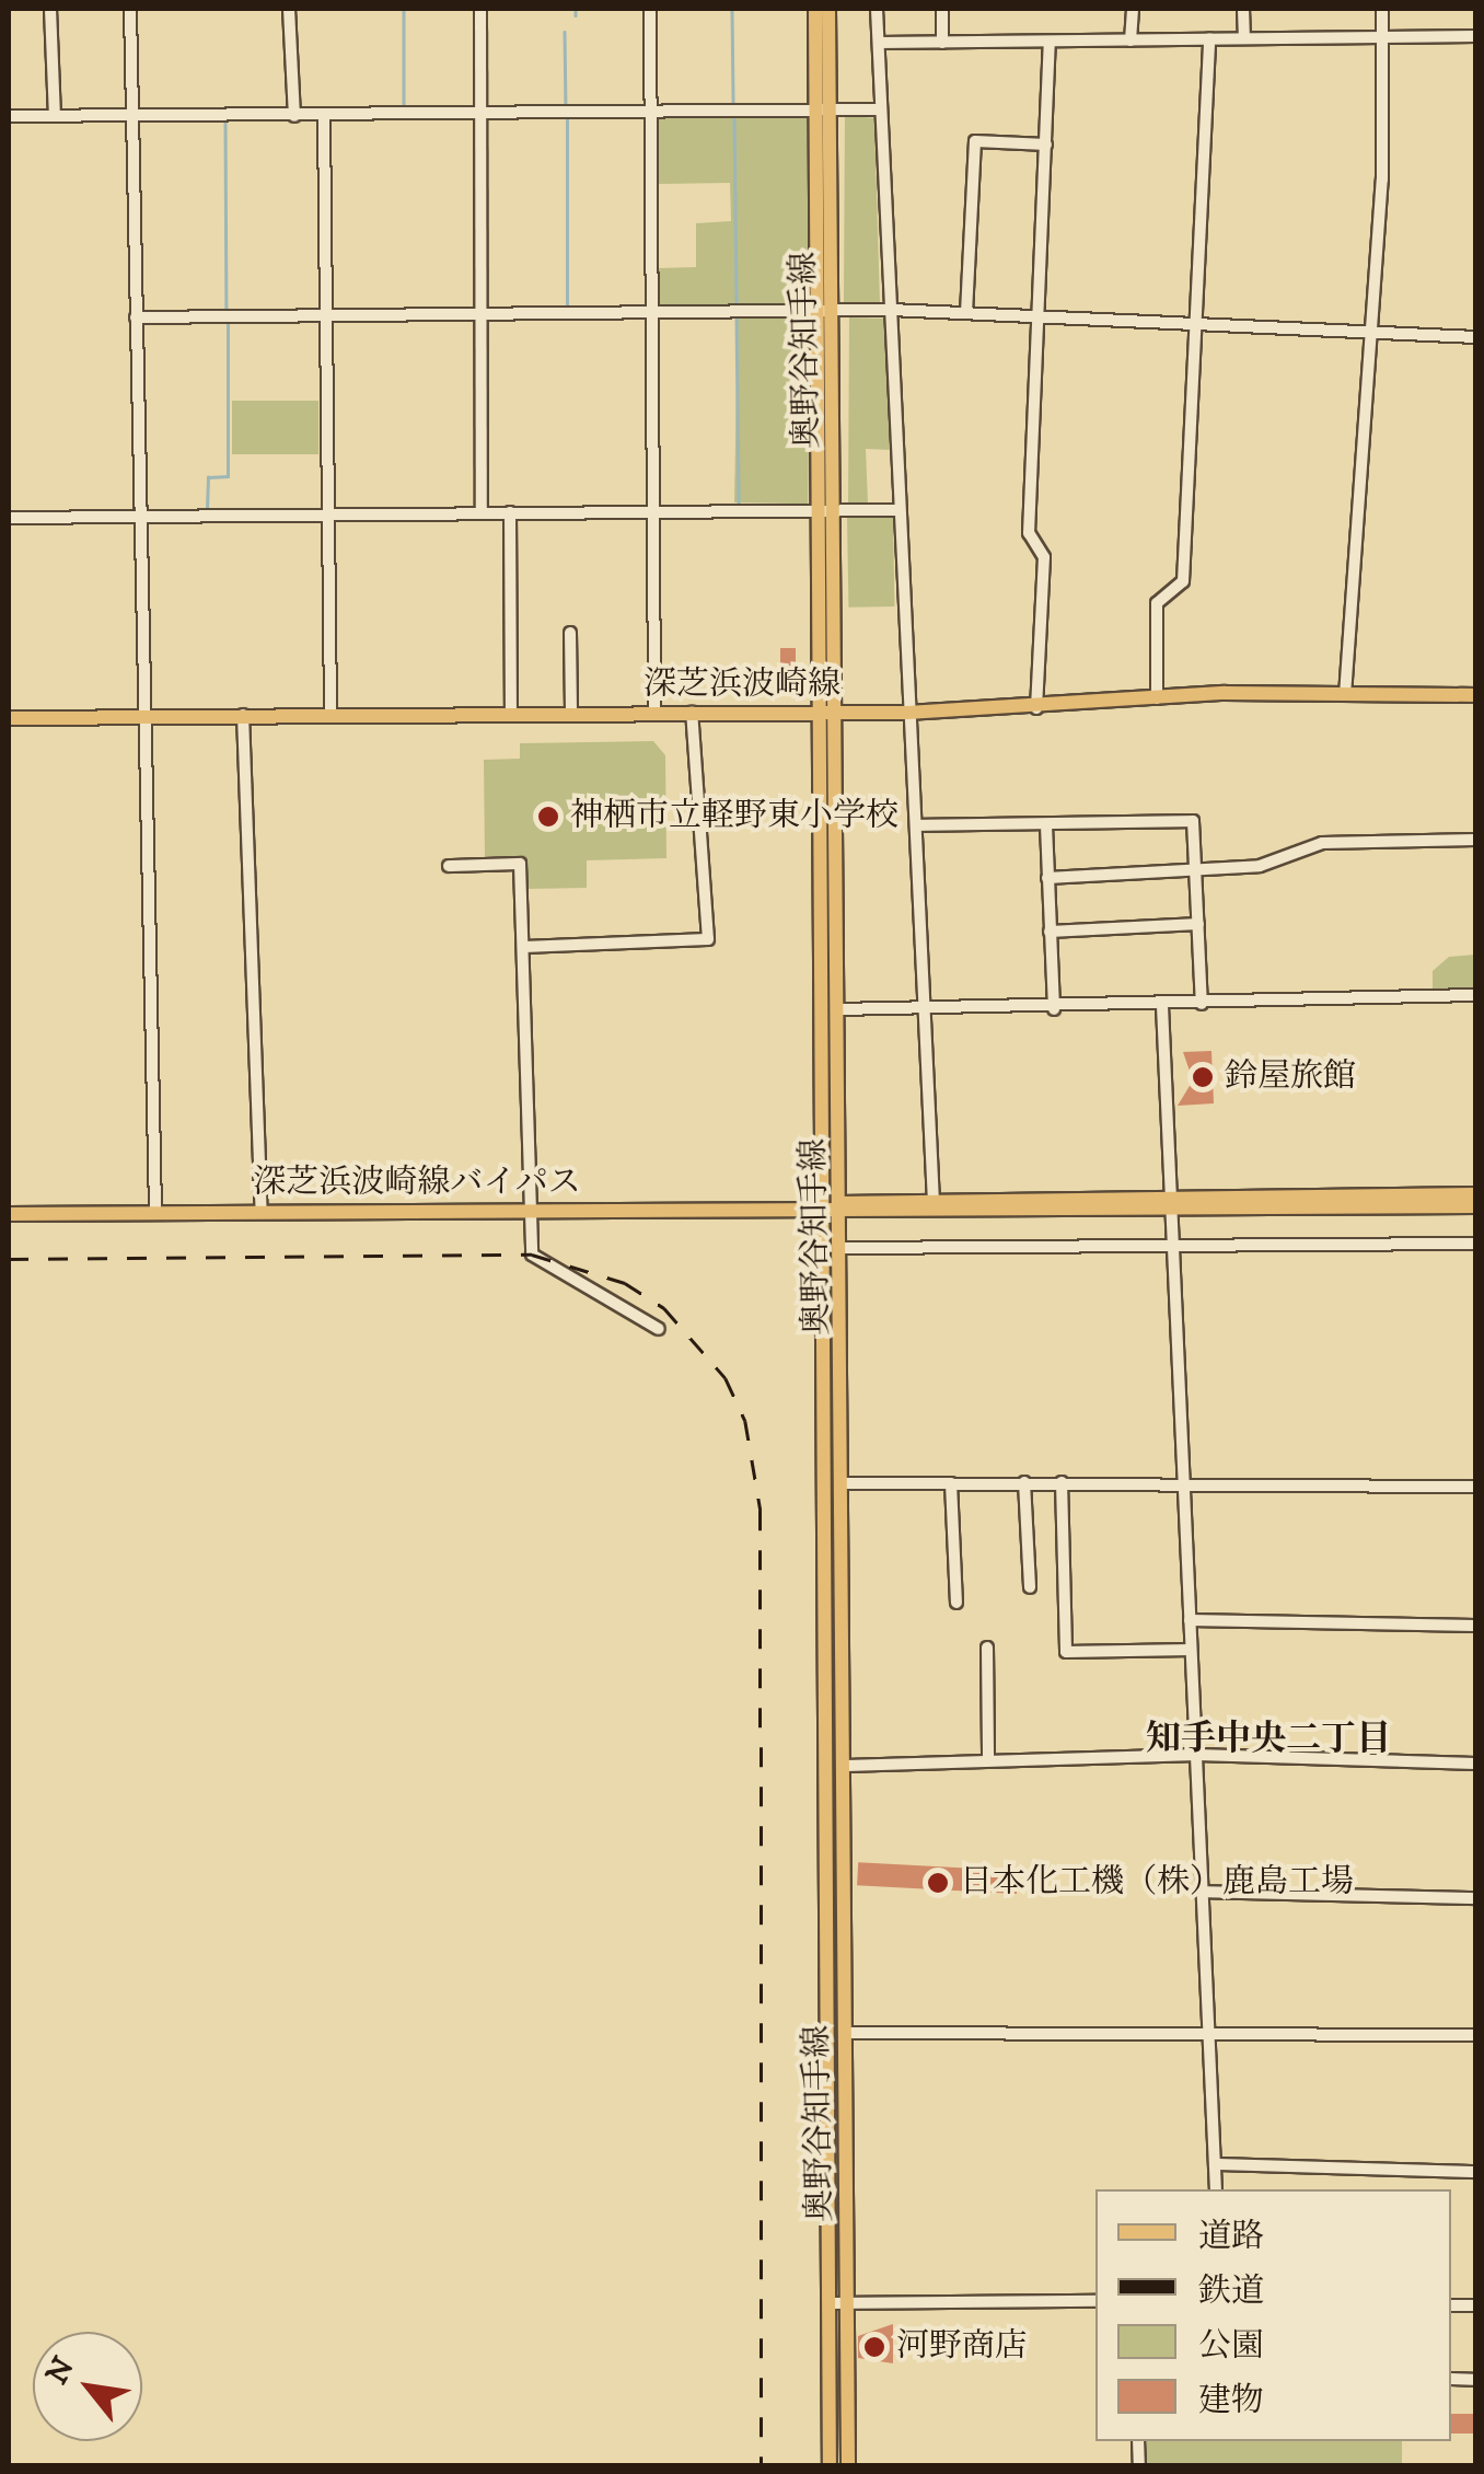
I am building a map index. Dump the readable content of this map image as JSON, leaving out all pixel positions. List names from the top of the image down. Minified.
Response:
{"streets":{"main road":["奥野谷知手線","深芝浜波崎線","深芝浜波崎線バイパス"]},"crossings":[["奥野谷知手線","深芝浜波崎線"],["奥野谷知手線","深芝浜波崎線バイパス"]],"districts":["知手中央二丁目"],"places":["神栖市立軽野東小学校","鈴屋旅館","日本化工機（株）鹿島工場","河野商店"],"legend":["道路","鉄道","公園","建物"],"north":"top left"}
